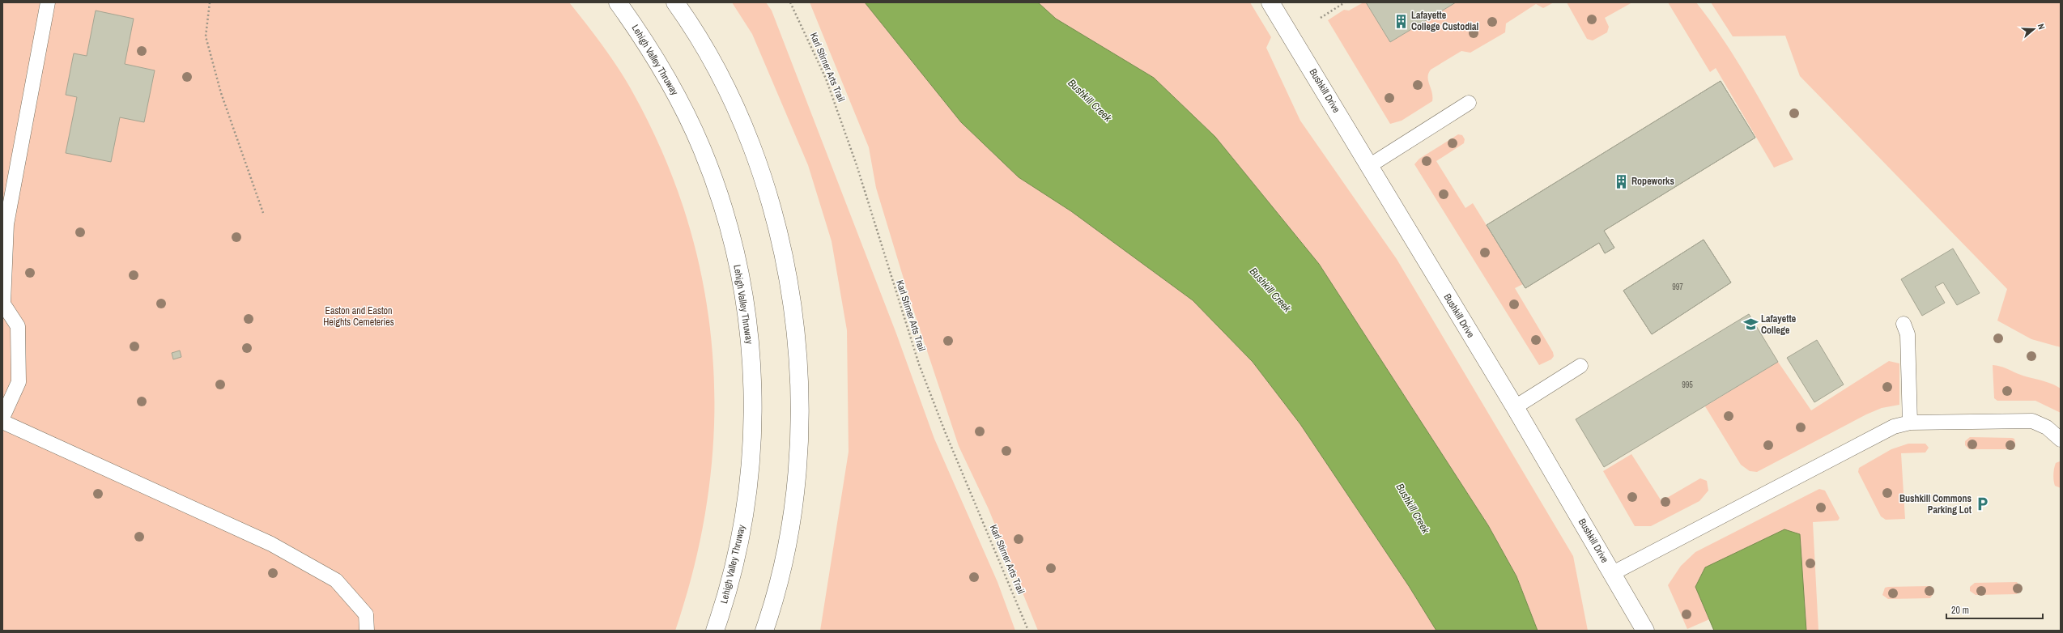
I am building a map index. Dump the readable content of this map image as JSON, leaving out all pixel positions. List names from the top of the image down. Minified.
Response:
{"streets":{"main road":["Lehigh Valley Thruway","Bushkill Drive"],"path":["Karl Stirner Arts Trail"]},"water":["Bushkill Creek"],"parks":["Easton and Easton Heights Cemeteries"],"places":{"building":["Lafayette College Custodial","Ropeworks"],"school or university":["Lafayette College"],"parking":["Bushkill Commons Parking Lot"]},"house_numbers":["997","995"],"scale_bar":"20 m","north":"right"}
